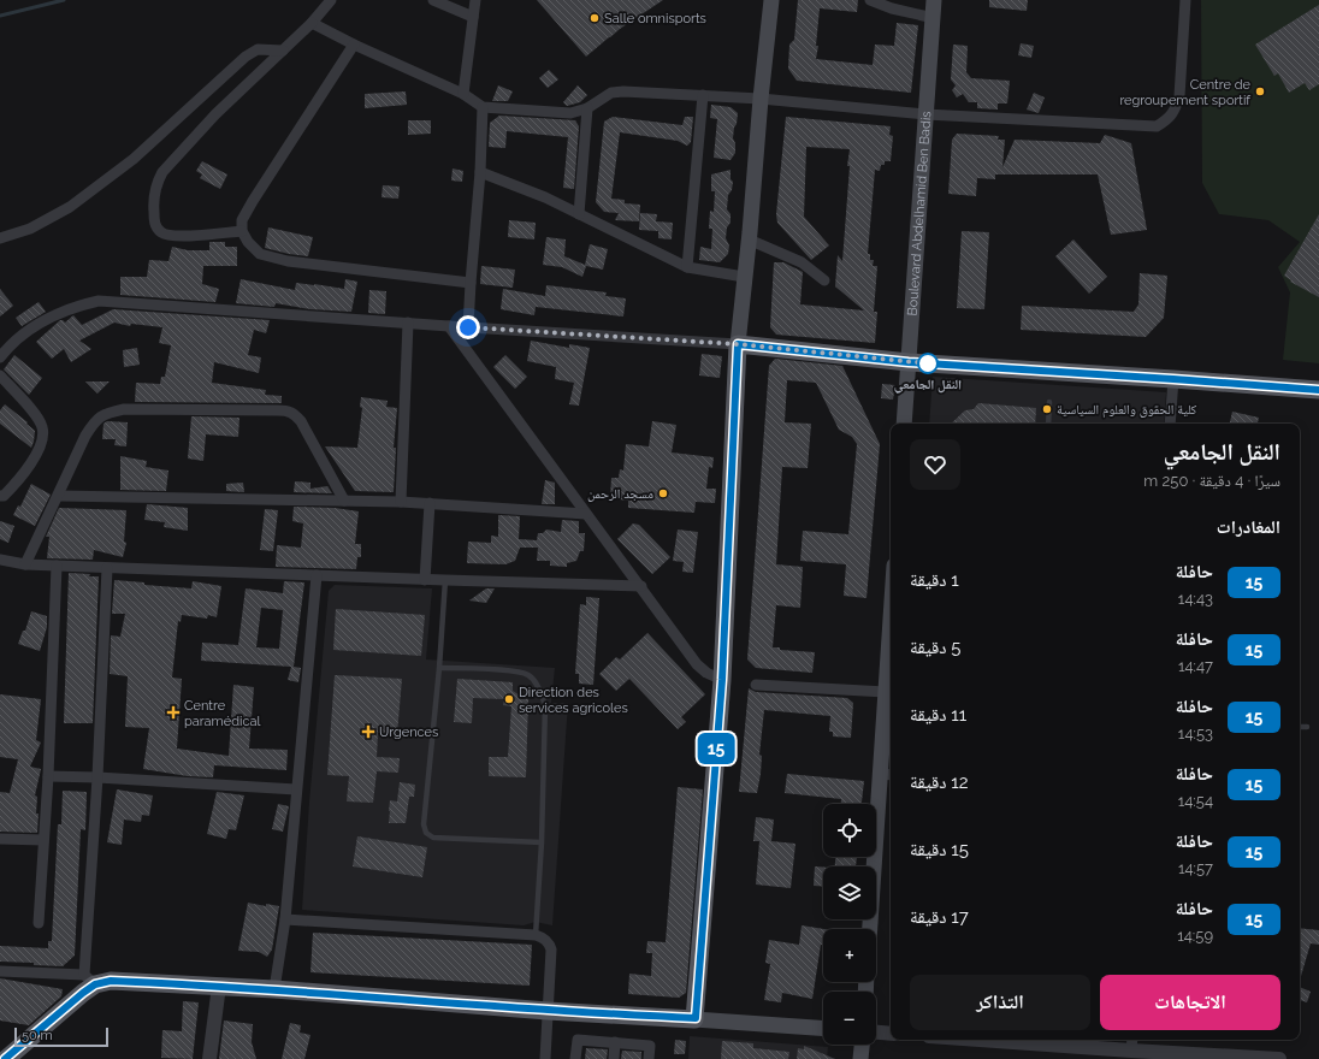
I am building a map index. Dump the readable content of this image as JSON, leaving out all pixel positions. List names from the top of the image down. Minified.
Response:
{"streets":{"main road":["Boulevard Abdelhamid Ben Badis"]},"places":{"other":["Salle omnisports","Centre de regroupement sportif","النقل الجامعي","كلية الحقوق والعلوم السياسية","مسجد الرحمن","Direction des services agricoles"],"health":["Centre paramédical","Urgences"]},"lines":["bus line 15"],"scale_bar":"50 m","page":{"on_map":"15","heading":[["النقل الجامعي","سيرًا · 4 دقيقة · 250 m"],"المغادرات"],"list":[{"mark":"15","name":"حافلة","note":"14:43","value":"1 دقيقة"},{"mark":"15","name":"حافلة","note":"14:47","value":"5 دقيقة"},{"mark":"15","name":"حافلة","note":"14:53","value":"11 دقيقة"},{"mark":"15","name":"حافلة","note":"14:54","value":"12 دقيقة"},{"mark":"15","name":"حافلة","note":"14:57","value":"15 دقيقة"},{"mark":"15","name":"حافلة","note":"14:59","value":"17 دقيقة"}],"map_buttons":["+","−"],"buttons":["الاتجاهات","التذاكر"],"scale":"50 m"}}
